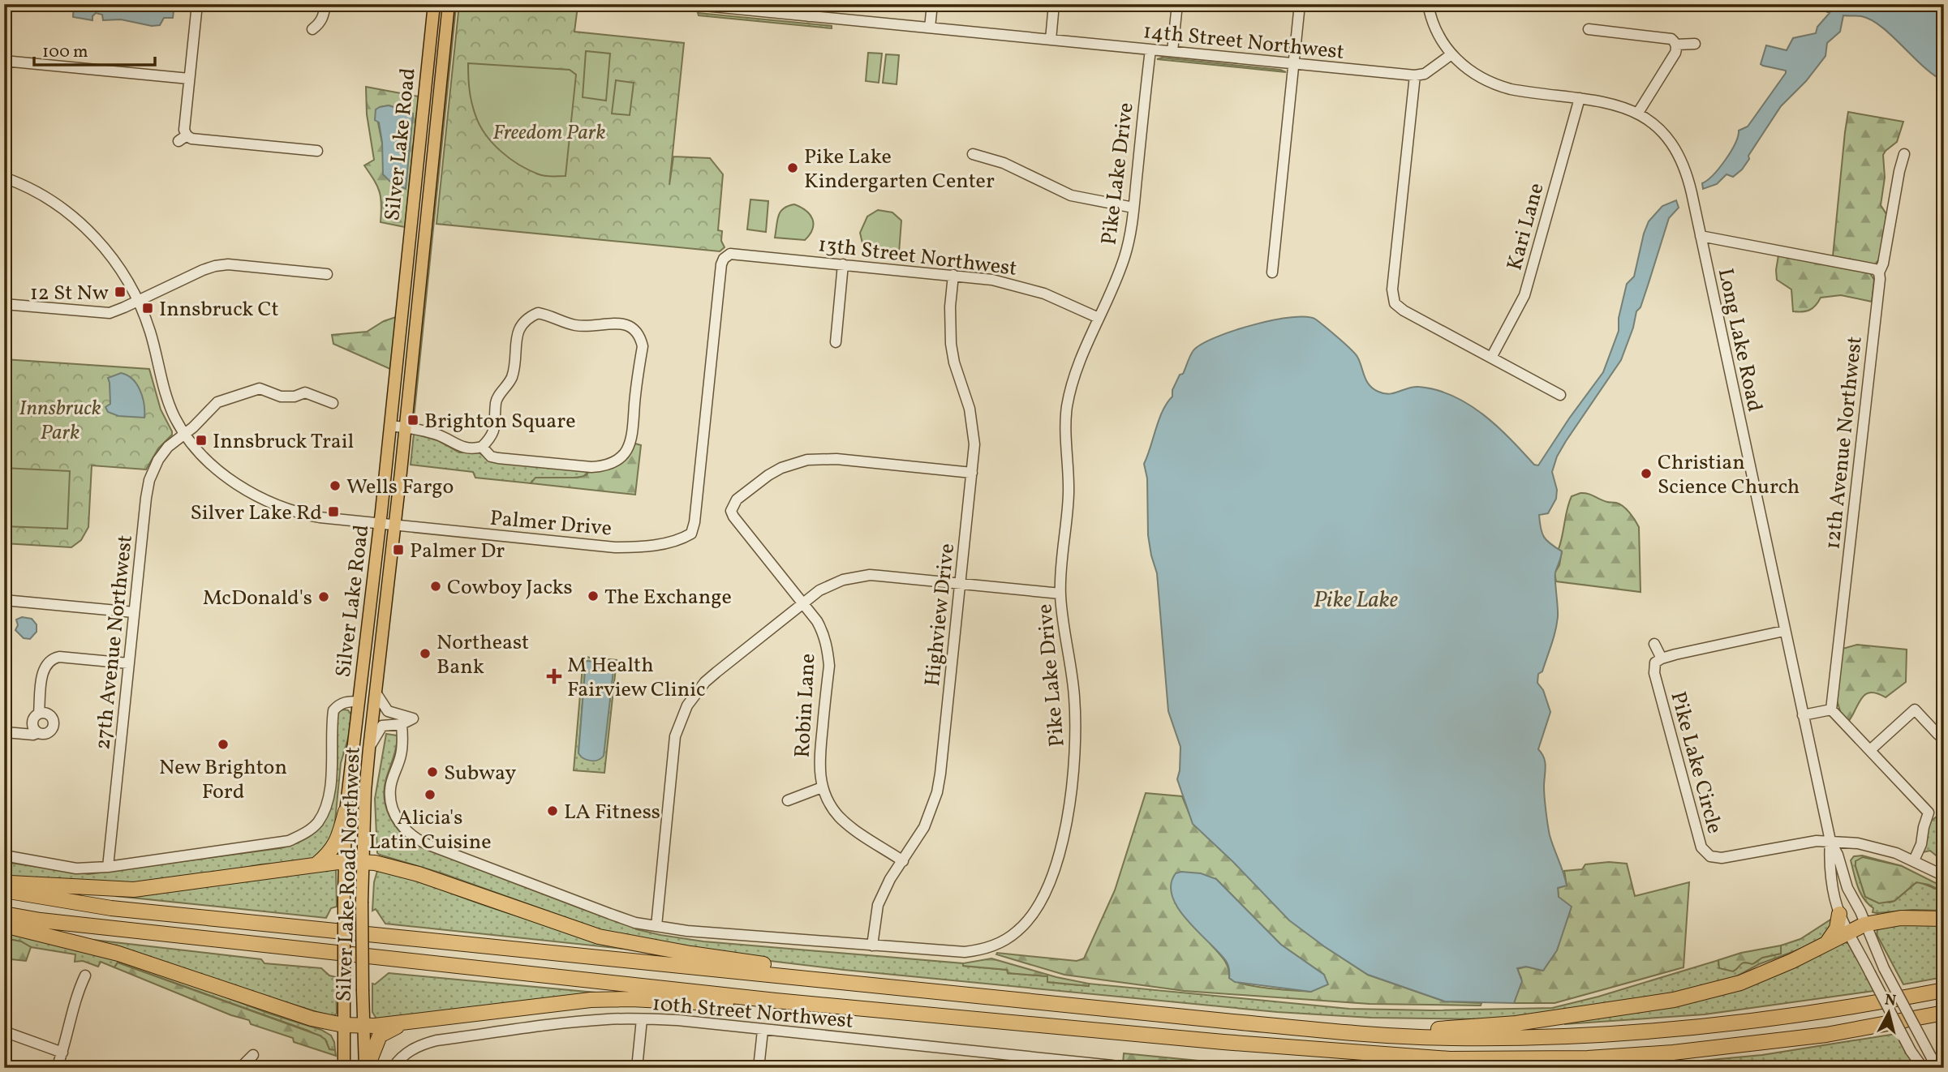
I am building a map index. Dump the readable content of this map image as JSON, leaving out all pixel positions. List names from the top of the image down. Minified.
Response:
{"streets":{"main road":["Silver Lake Road","Silver Lake Road Northwest"],"street":["14th Street Northwest","Pike Lake Drive","Kari Lane","13th Street Northwest","Long Lake Road","12th Avenue Northwest","Palmer Drive","Highview Drive","27th Avenue Northwest","Robin Lane","Pike Lake Circle","10th Street Northwest"]},"crossings":[["14th Street Northwest","Pike Lake Drive"],["Silver Lake Road","Palmer Drive"],["Pike Lake Drive","13th Street Northwest"],["Pike Lake Drive","Highview Drive"],["Kari Lane","Long Lake Road"],["13th Street Northwest","Palmer Drive"],["13th Street Northwest","Highview Drive"],["Long Lake Road","Pike Lake Circle"],["Palmer Drive","27th Avenue Northwest"],["Palmer Drive","Silver Lake Road Northwest"],["Highview Drive","Robin Lane"]],"water":["Pike Lake"],"parks":["Freedom Park","Innsbruck Park"],"places":{"other":["Pike Lake Kindergarten Center","Christian Science Church","Wells Fargo","Cowboy Jacks","The Exchange","McDonald's","Northeast Bank","New Brighton Ford","Subway","Alicia's Latin Cuisine","LA Fitness"],"transit":["12 St Nw","Innsbruck Ct","Brighton Square","Innsbruck Trail","Silver Lake Rd","Palmer Dr"],"health":["M Health Fairview Clinic"]},"scale_bar":"100 m","north":"top"}
